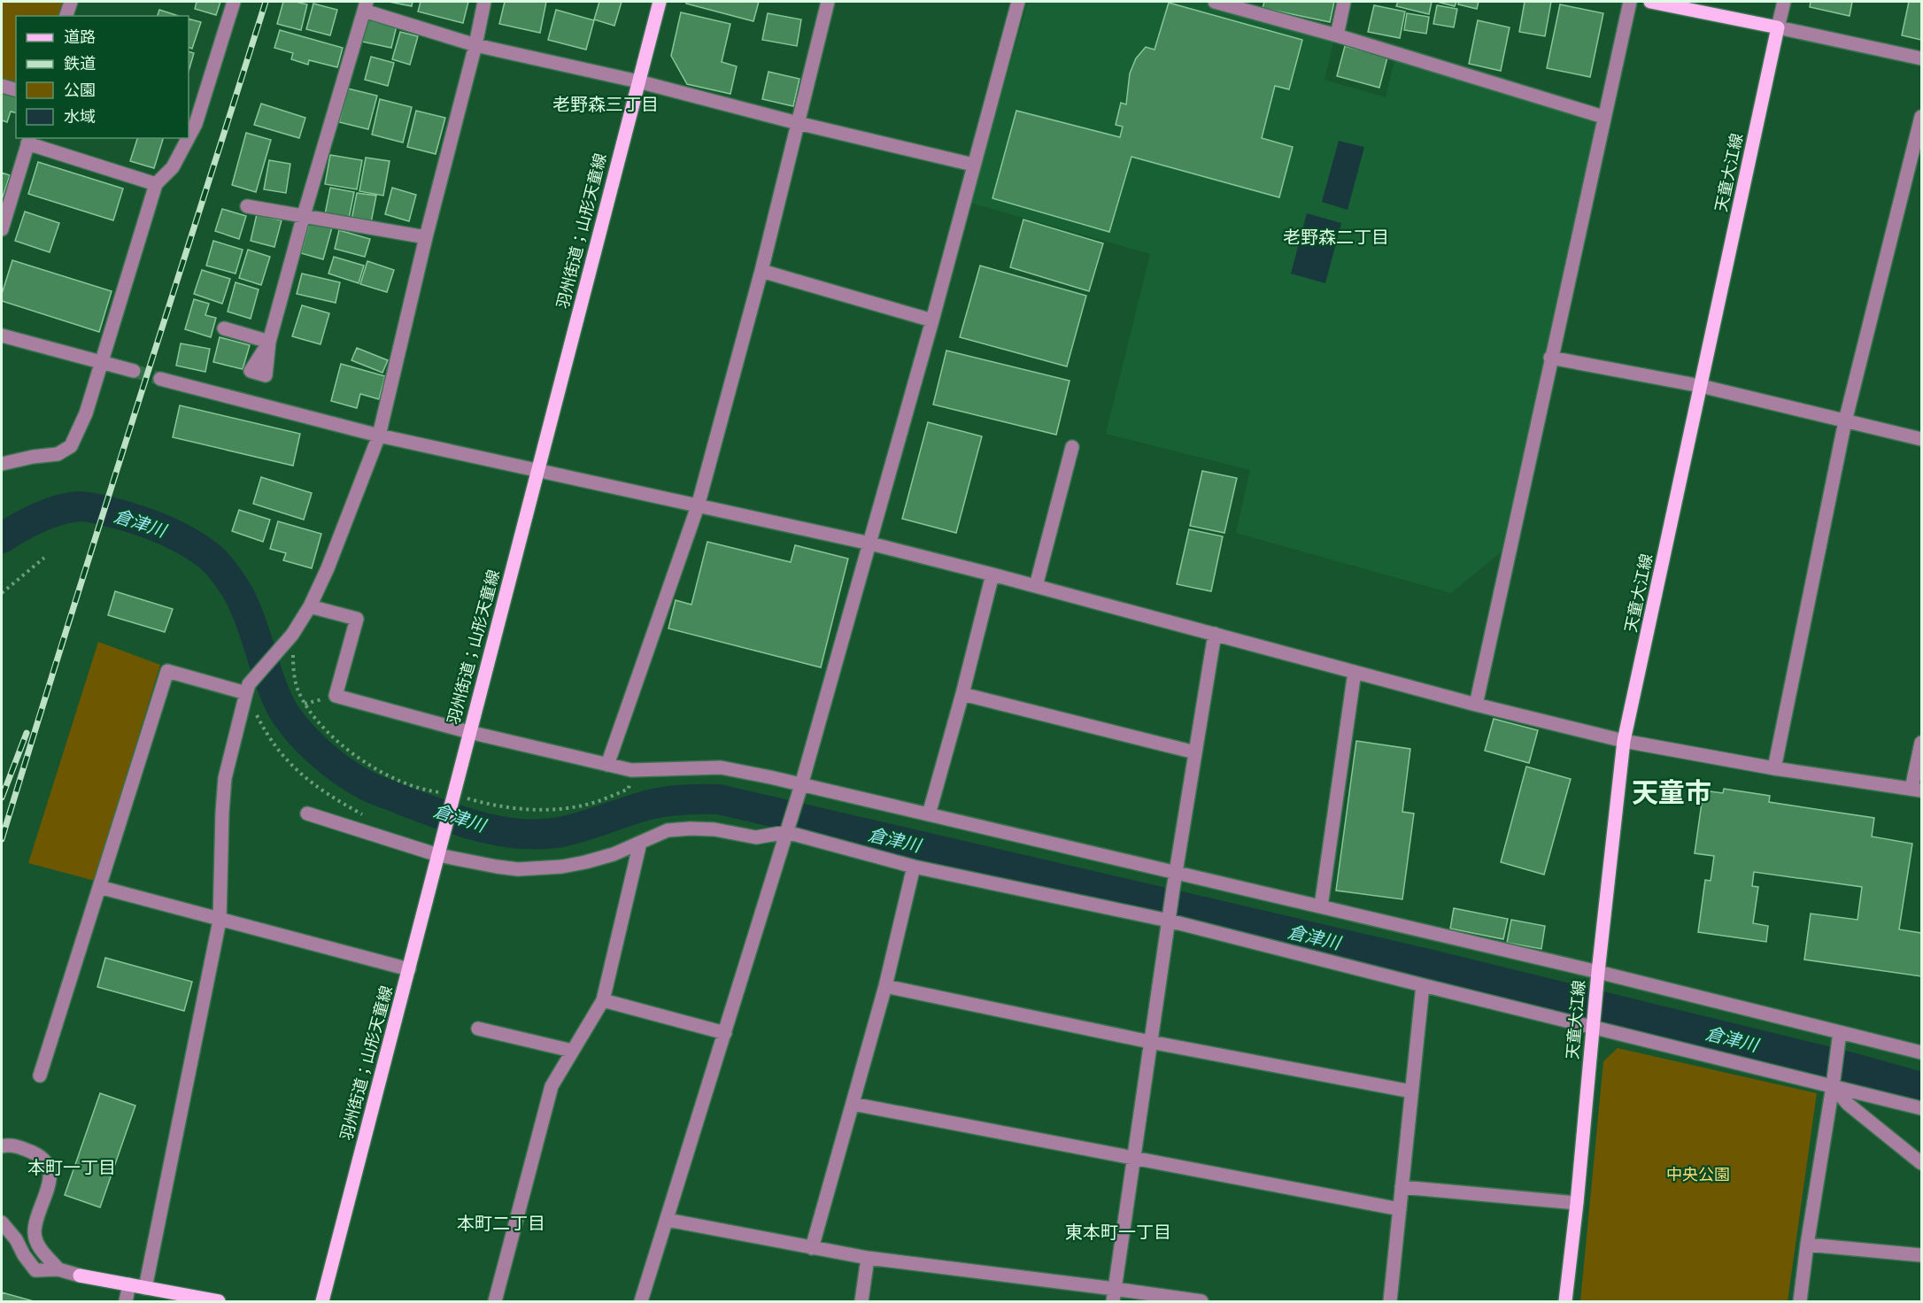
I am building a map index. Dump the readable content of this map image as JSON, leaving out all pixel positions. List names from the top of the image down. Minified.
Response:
{"streets":{"main road":["天童大江線","羽州街道；山形天童線"]},"districts":["老野森三丁目","老野森二丁目","天童市","本町一丁目","本町二丁目","東本町一丁目"],"water":["倉津川"],"parks":["中央公園"],"legend":["道路","鉄道","公園","水域"]}
